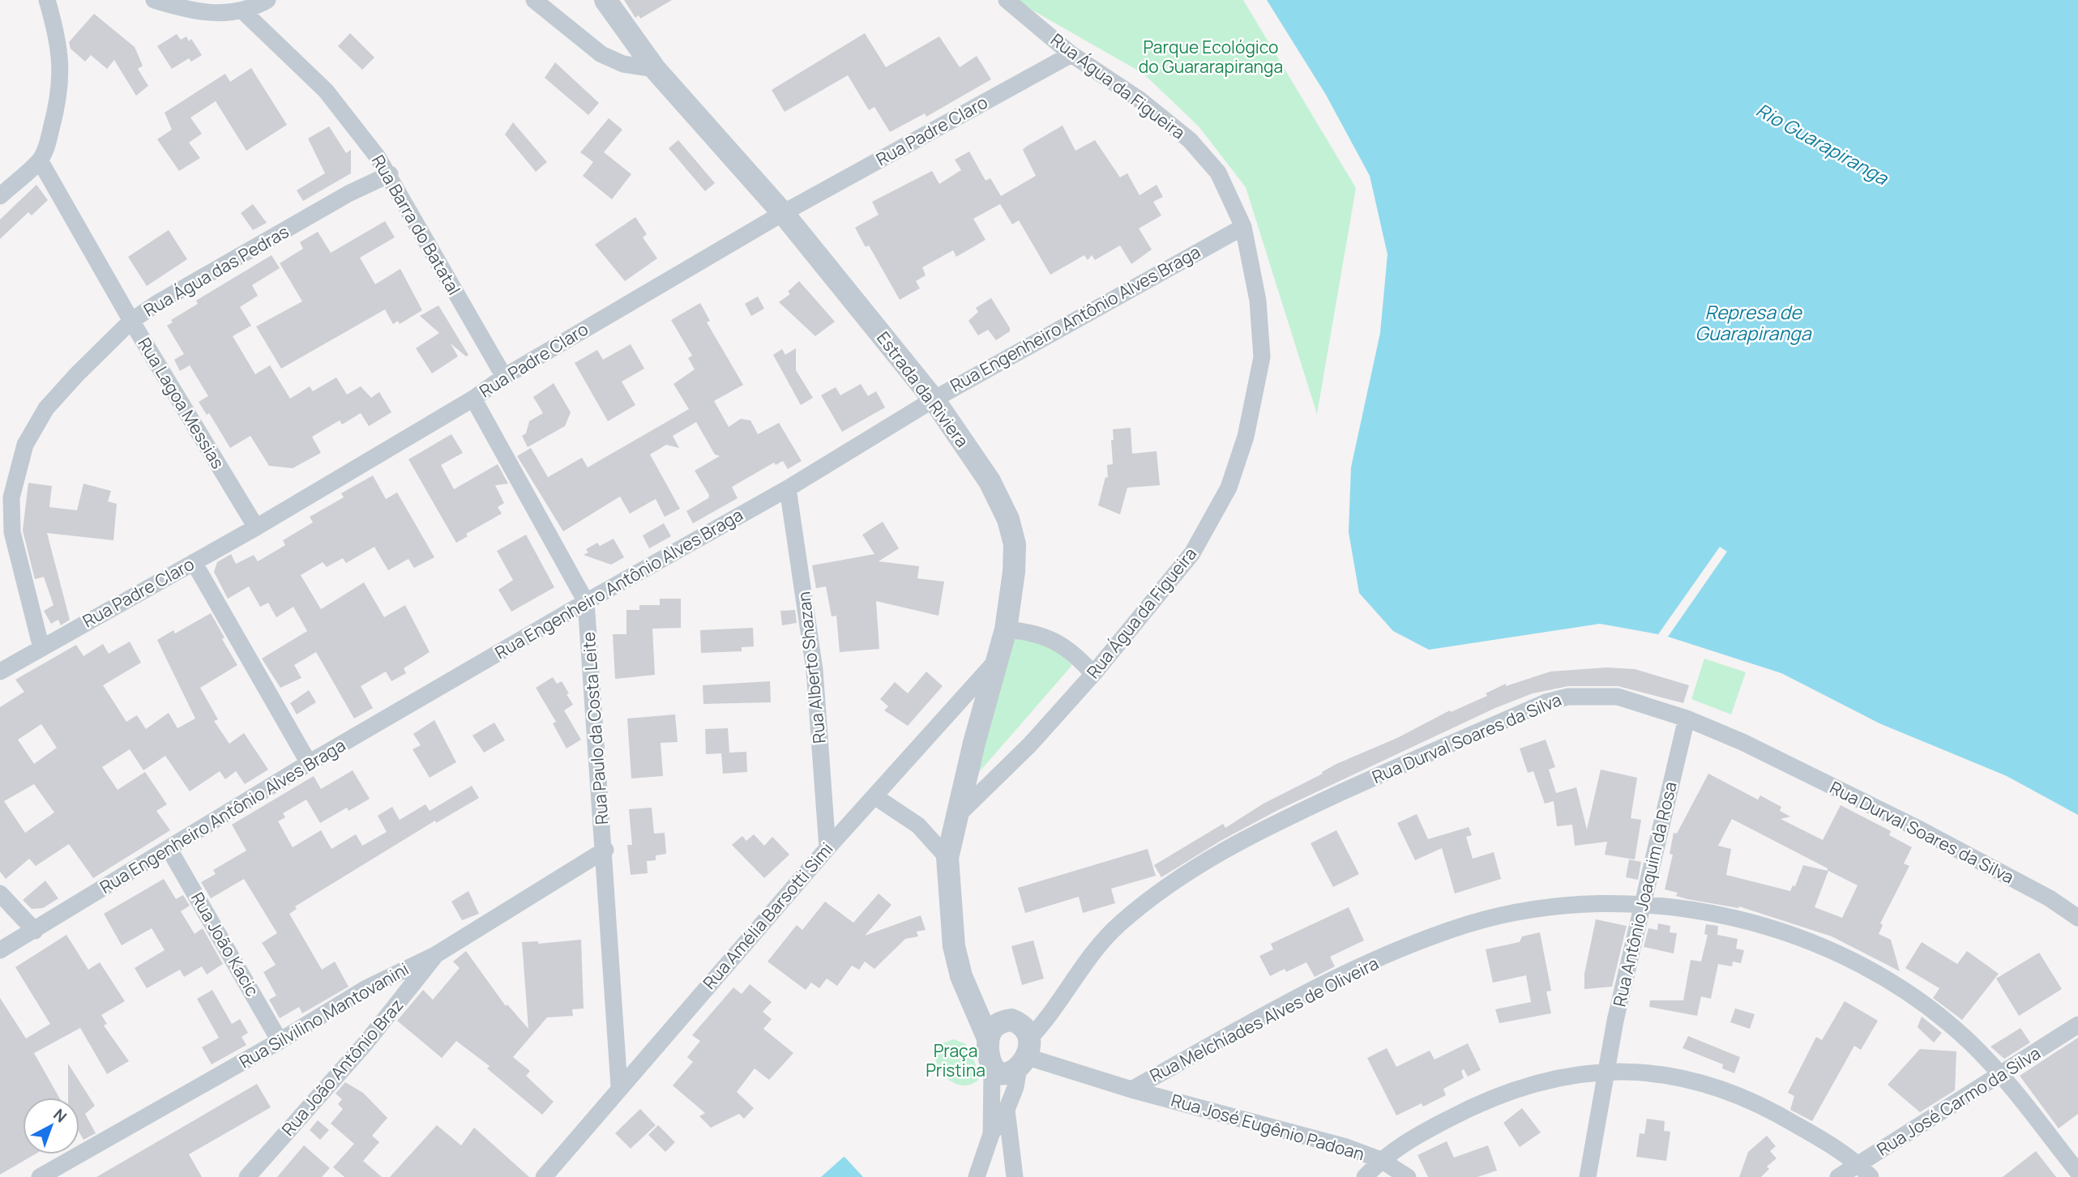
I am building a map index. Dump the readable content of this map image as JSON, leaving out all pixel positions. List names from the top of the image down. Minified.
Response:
{"streets":{"street":["Rua Água da Figueira","Rua Padre Claro","Rua Barra do Batatal","Rua Água das Pedras","Rua Engenheiro Antônio Alves Braga","Estrada da Riviera","Rua Lagoa Messias","Rua Alberto Shazan","Rua Paulo da Costa Leite","Rua Durval Soares da Silva","Rua Antônio Joaquim da Rosa","Rua Amélia Barsotti Simi","Rua João Kacic","Rua Silvilino Mantovanini","Rua Melchíades Alves de Oliveira","Rua João Antônio Braz","Rua José Carmo da Silva","Rua José Eugênio Padoan"]},"crossings":[["Rua Água da Figueira","Rua Padre Claro"],["Rua Água da Figueira","Rua Engenheiro Antônio Alves Braga"],["Rua Água da Figueira","Estrada da Riviera"],["Rua Padre Claro","Rua Barra do Batatal"],["Rua Padre Claro","Rua Água das Pedras"],["Rua Padre Claro","Estrada da Riviera"],["Rua Padre Claro","Rua Lagoa Messias"],["Rua Padre Claro","Rua Paulo da Costa Leite"],["Rua Barra do Batatal","Rua Água das Pedras"],["Rua Água das Pedras","Rua Lagoa Messias"],["Rua Engenheiro Antônio Alves Braga","Estrada da Riviera"],["Rua Engenheiro Antônio Alves Braga","Rua Alberto Shazan"],["Rua Engenheiro Antônio Alves Braga","Rua Paulo da Costa Leite"],["Rua Engenheiro Antônio Alves Braga","Rua João Kacic"],["Estrada da Riviera","Rua Durval Soares da Silva"],["Estrada da Riviera","Rua Amélia Barsotti Simi"],["Estrada da Riviera","Rua José Eugênio Padoan"],["Rua Alberto Shazan","Rua Amélia Barsotti Simi"],["Rua Paulo da Costa Leite","Rua Amélia Barsotti Simi"],["Rua Paulo da Costa Leite","Rua Silvilino Mantovanini"],["Rua Durval Soares da Silva","Rua Antônio Joaquim da Rosa"],["Rua Durval Soares da Silva","Rua José Eugênio Padoan"],["Rua Antônio Joaquim da Rosa","Rua Melchíades Alves de Oliveira"],["Rua João Kacic","Rua Silvilino Mantovanini"],["Rua Silvilino Mantovanini","Rua João Antônio Braz"],["Rua Melchíades Alves de Oliveira","Rua José Carmo da Silva"],["Rua Melchíades Alves de Oliveira","Rua José Eugênio Padoan"]],"water":["Rio Guarapiranga","Represa de Guarapiranga"],"parks":["Parque Ecológico do Guararapiranga","Praça Pristina"],"north":"top right"}
